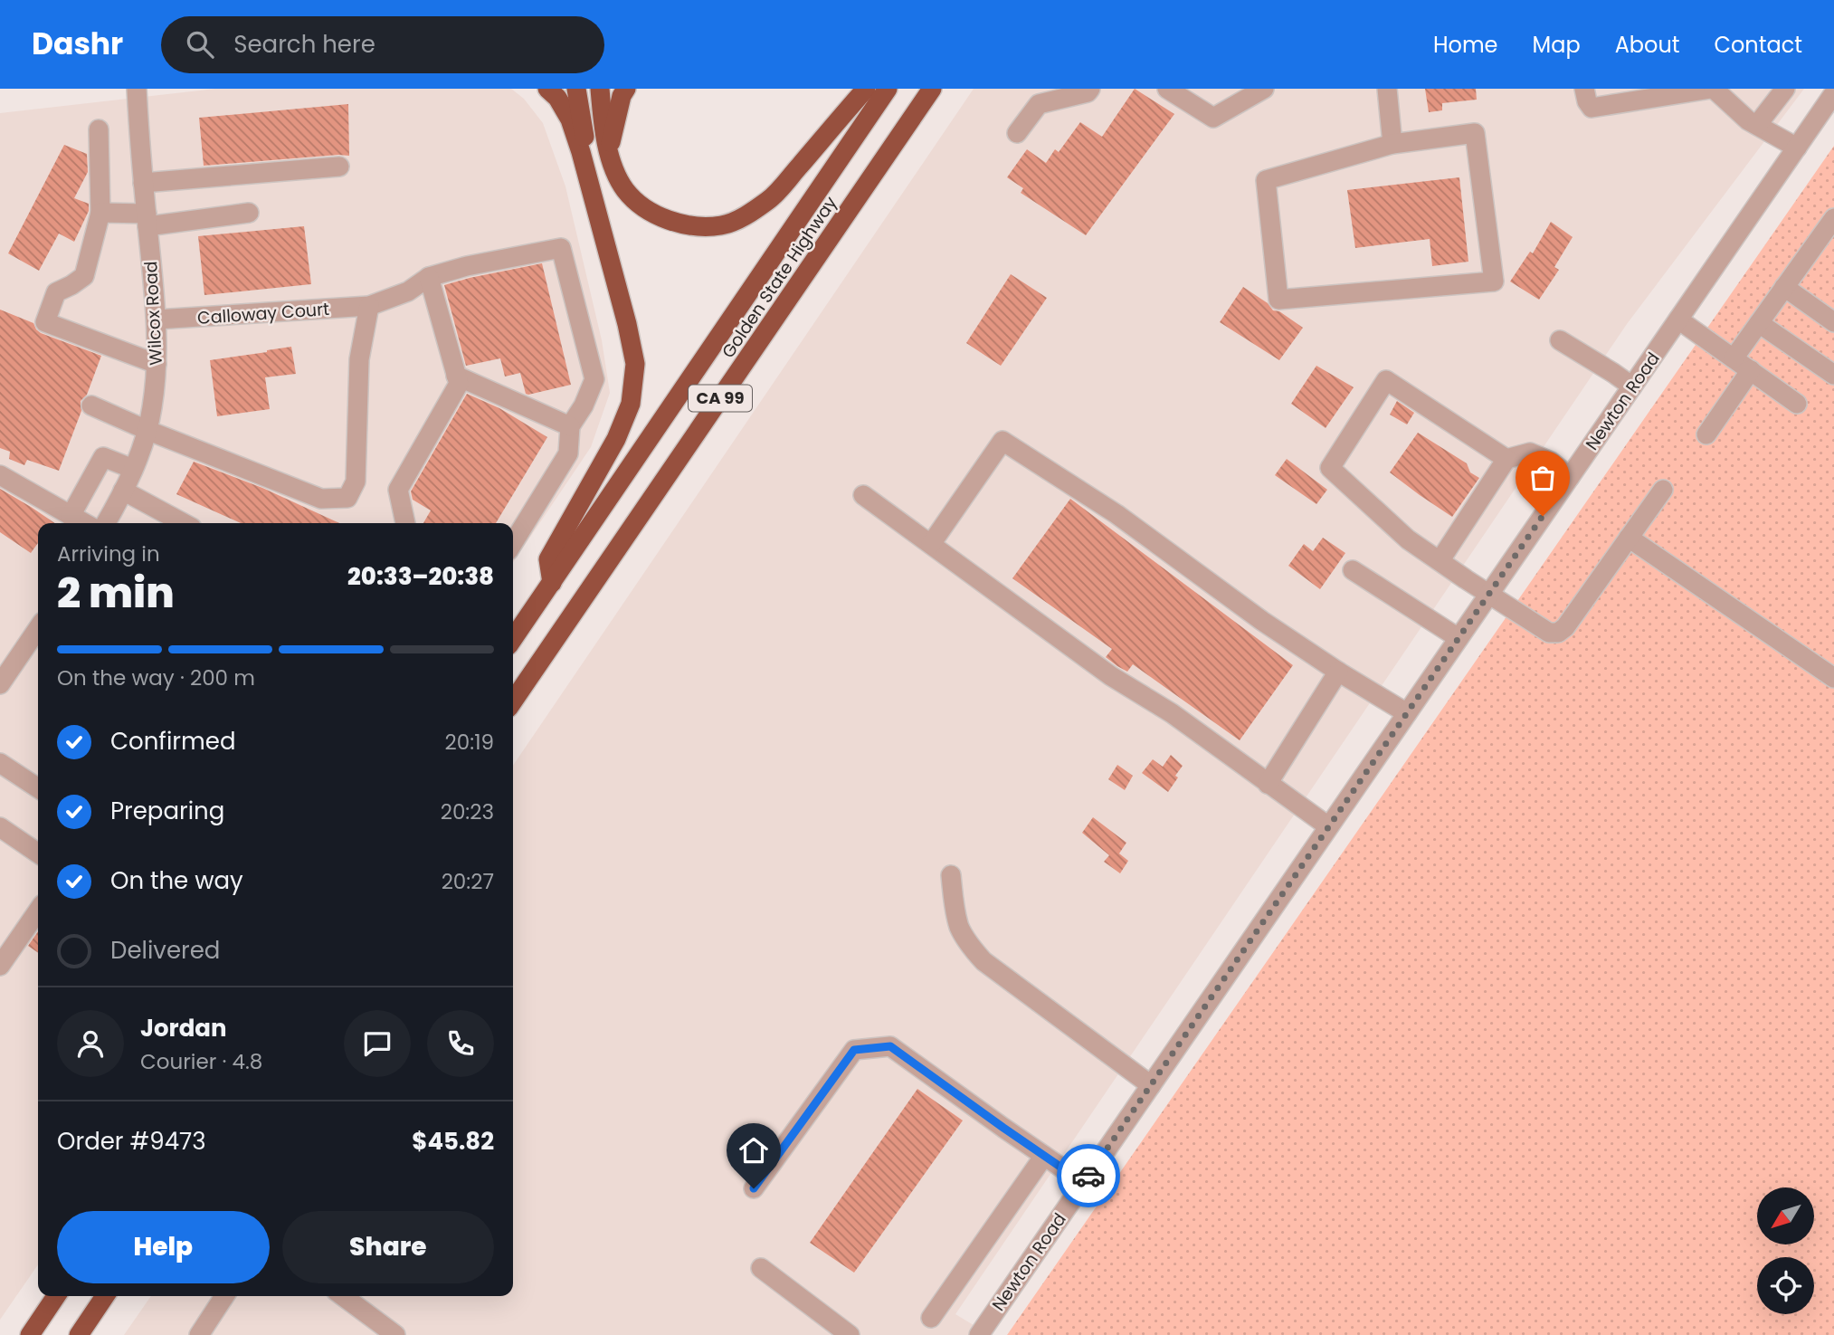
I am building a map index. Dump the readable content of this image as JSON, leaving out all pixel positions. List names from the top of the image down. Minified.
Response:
{"streets":{"highway":["Golden State Highway","CA 99"],"street":["Wilcox Road","Calloway Court","Newton Road"]},"crossings":[["Wilcox Road","Calloway Court"]],"north":"bottom left","page":{"header":"Dashr","search":"Search here","nav":["Home","Map","About","Contact"],"heading":["2 min","Arriving in","20:33–20:38"],"panel":["Jordan","Courier · 4.8","Order #9473","$45.82"],"bar":"On the way · 200 m","list":[["Confirmed","20:19"],["Preparing","20:23"],["On the way","20:27"],"Delivered"],"buttons":["Help","Share"]}}
